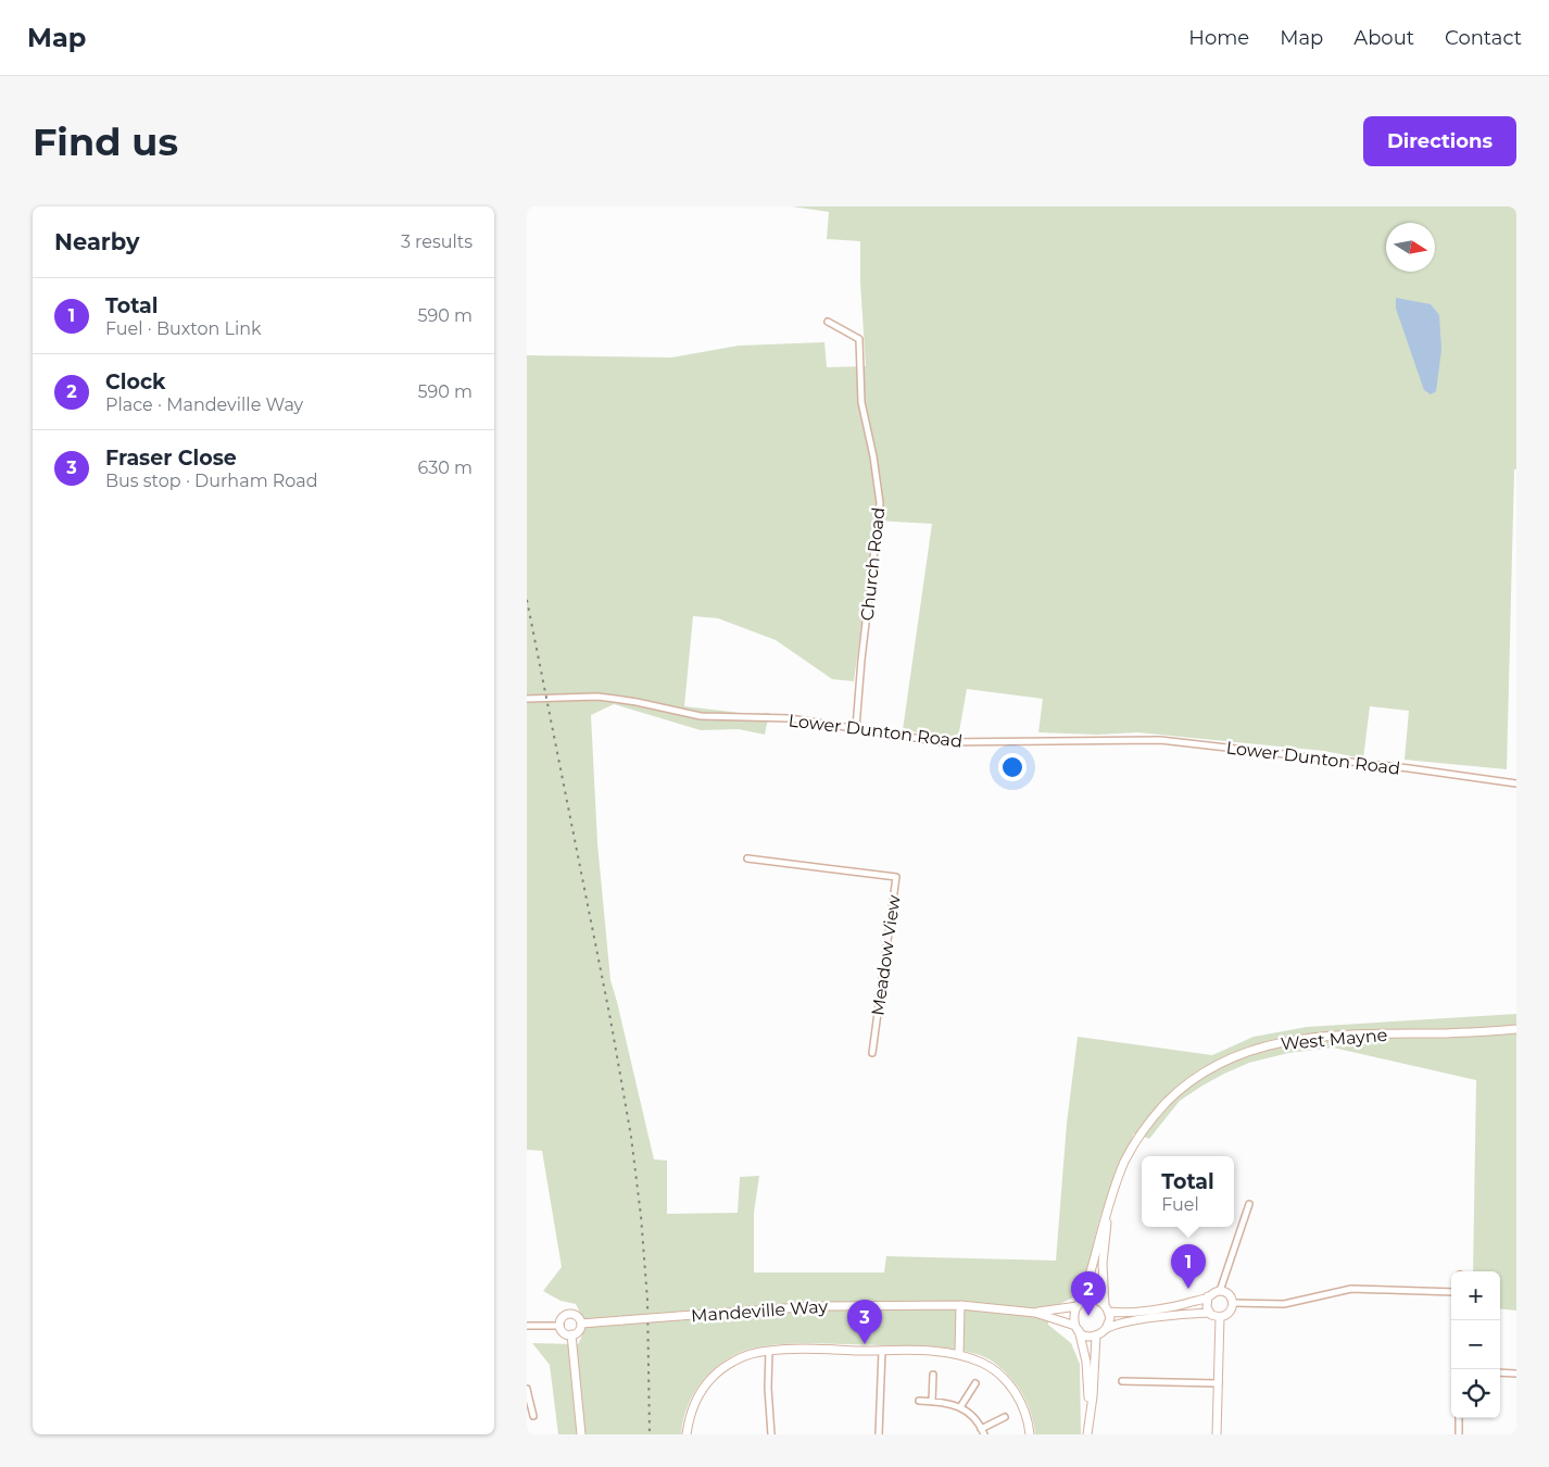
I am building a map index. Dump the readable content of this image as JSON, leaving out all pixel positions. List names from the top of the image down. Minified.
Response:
{"streets":{"main road":["West Mayne","Mandeville Way"],"street":["Church Road","Lower Dunton Road","Meadow View"]},"crossings":[["Church Road","Lower Dunton Road"],["West Mayne","Mandeville Way"]],"north":"right","page":{"header":"Map","nav":["Home","Map","About","Contact"],"buttons":"Directions","title":"Find us","heading":["Nearby","3 results"],"list":[{"mark":"1","name":"Total","note":"Fuel · Buxton Link","value":"590 m"},{"mark":"2","name":"Clock","note":"Place · Mandeville Way","value":"590 m"},{"mark":"3","name":"Fraser Close","note":"Bus stop · Durham Road","value":"630 m"}],"popup":["Total","Fuel"],"pins":["1","2","3"],"map_buttons":["+","−"]}}
